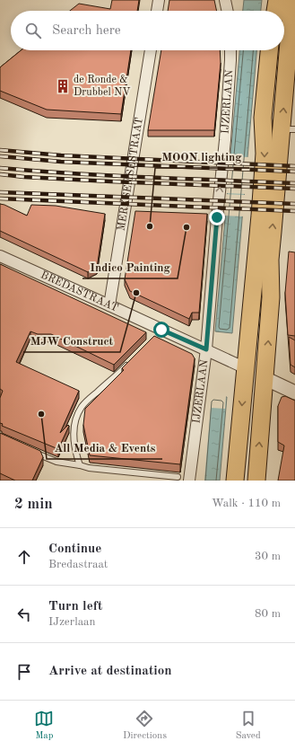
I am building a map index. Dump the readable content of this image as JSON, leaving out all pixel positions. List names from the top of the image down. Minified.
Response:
{"streets":{"main road":["BREDASTRAAT"],"street":["IJZERLAAN","MERKSEMSESTRAAT"]},"crossings":[["IJZERLAAN","BREDASTRAAT"],["MERKSEMSESTRAAT","BREDASTRAAT"]],"one_way":["IJZERLAAN"],"places":{"building":["de Ronde & Drubbel NV"],"other":["MOON lighting","Indico Painting","MJW Construct","All Media & Events"]},"page":{"search":"Search here","heading":["2 min","Walk · 110 m"],"list":[["Continue","Bredastraat","30 m"],["Turn left","IJzerlaan","80 m"],"Arrive at destination"],"nav":["Map","Directions","Saved"]}}
